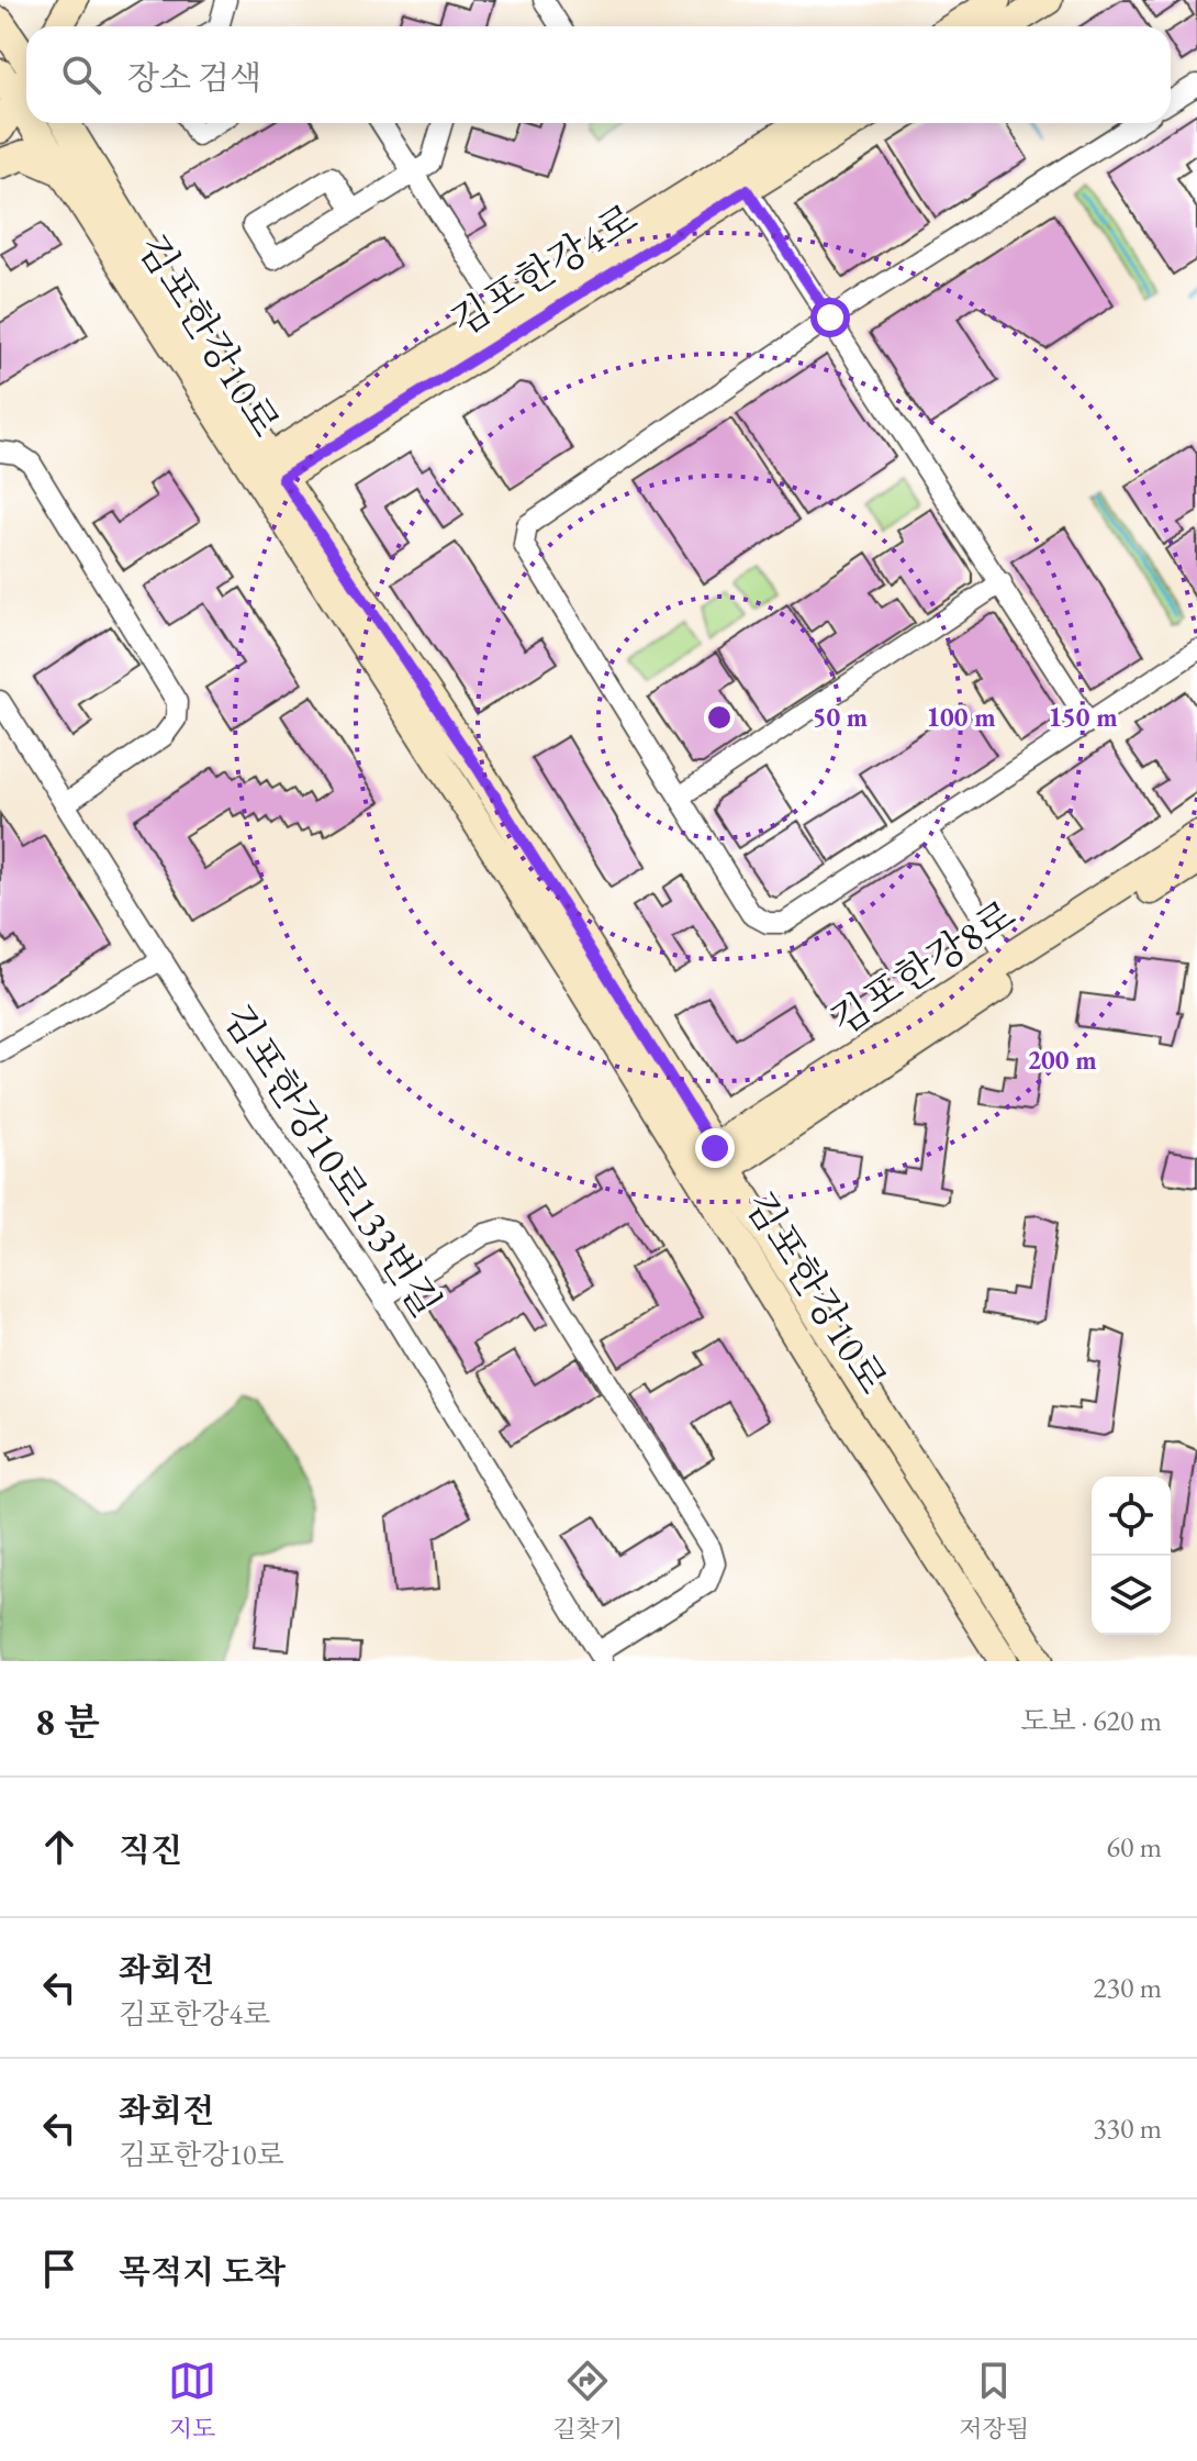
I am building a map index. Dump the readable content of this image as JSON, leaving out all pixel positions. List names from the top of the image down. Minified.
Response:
{"streets":{"street":["김포한강4로","김포한강10로","김포한강8로","김포한강10로133번길"]},"crossings":[["김포한강4로","김포한강10로"],["김포한강10로","김포한강8로"]],"page":{"search":"장소 검색","heading":["8 분","도보 · 620 m"],"list":[["직진","60 m"],["좌회전","김포한강4로","230 m"],["좌회전","김포한강10로","330 m"],"목적지 도착"],"nav":["지도","길찾기","저장됨"]},"rings":["50 m","100 m","150 m","200 m"]}
